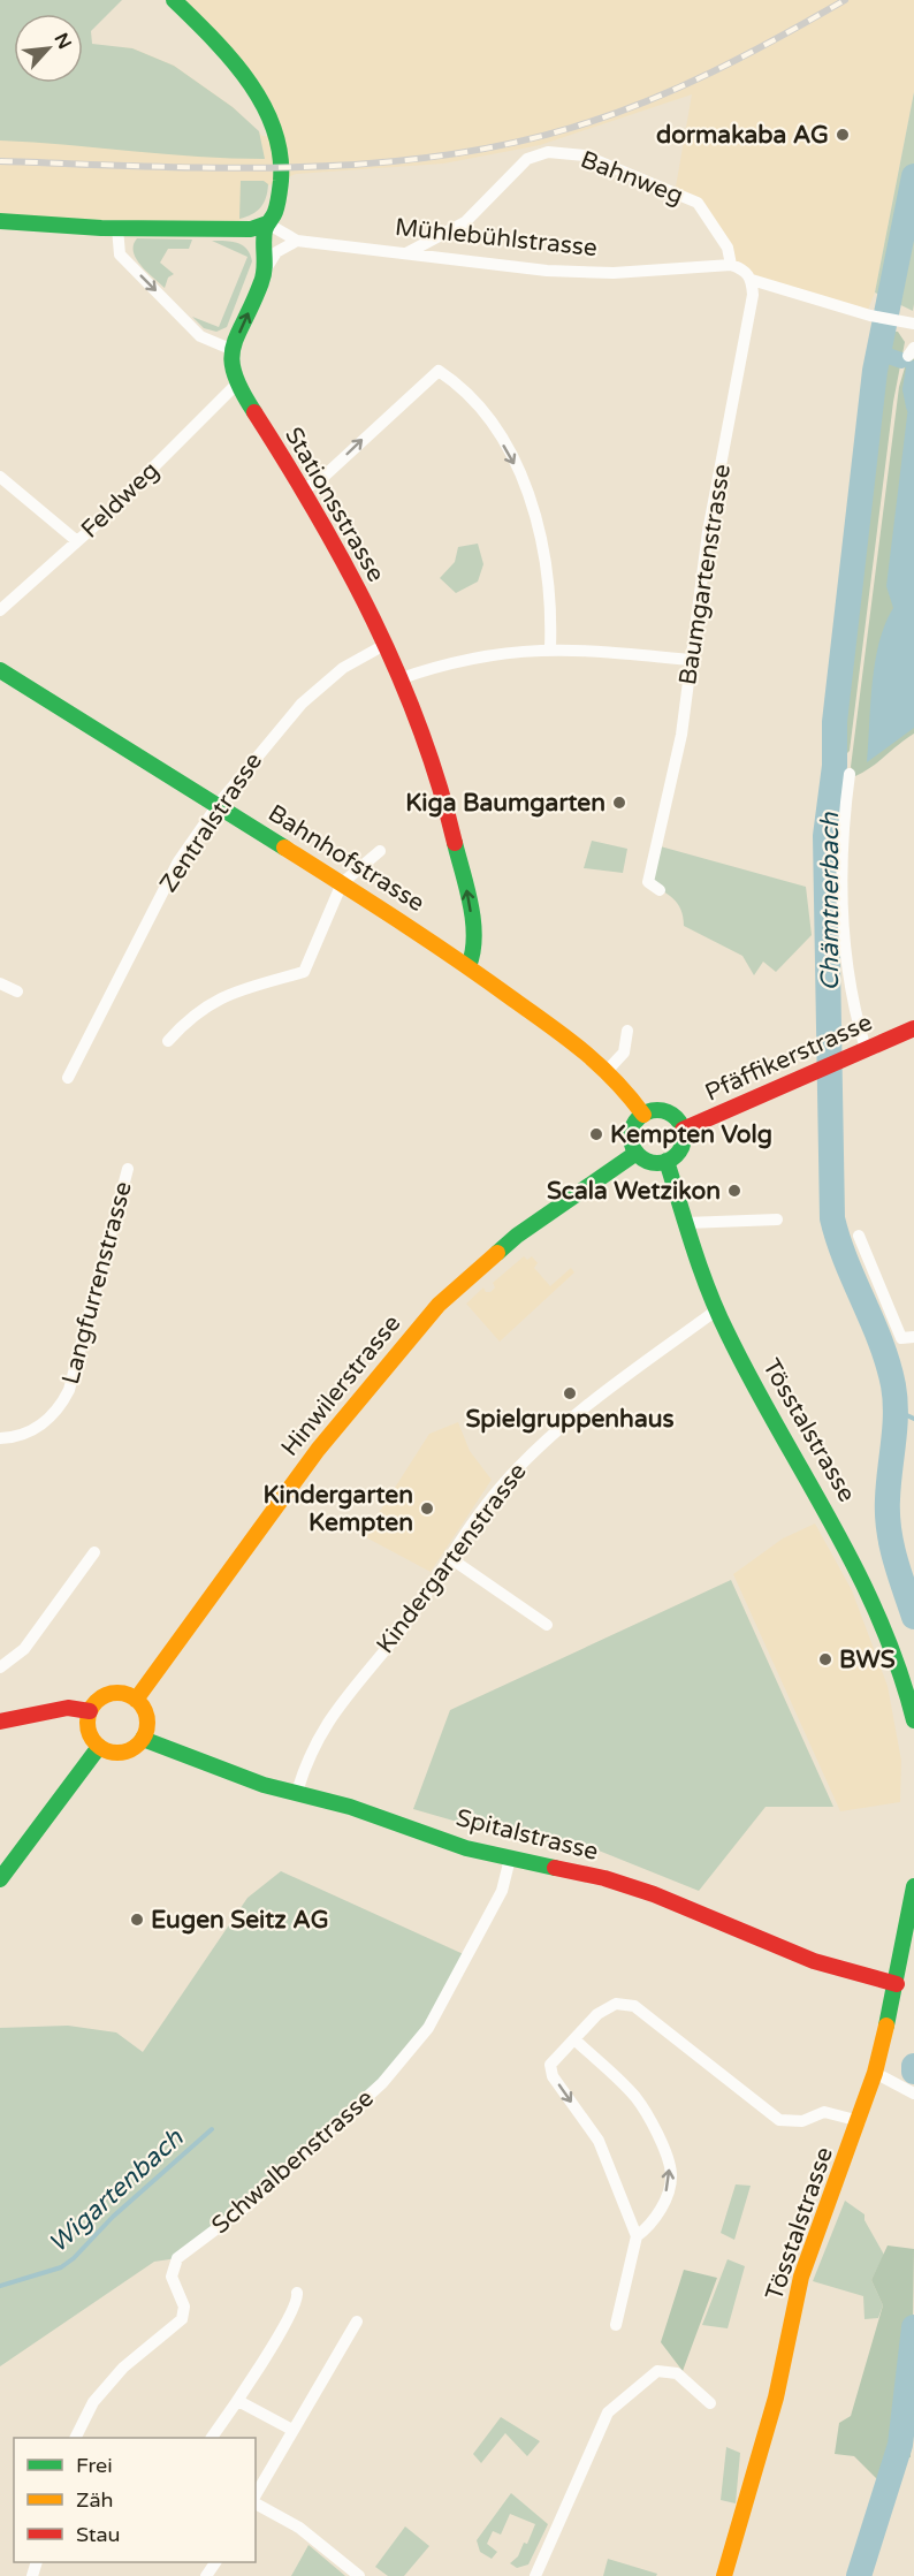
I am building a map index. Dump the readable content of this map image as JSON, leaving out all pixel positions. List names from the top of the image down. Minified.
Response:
{"streets":{"main road":["Stationsstrasse","Bahnhofstrasse","Pfäffikerstrasse","Hinwilerstrasse","Tösstalstrasse","Spitalstrasse"],"street":["Bahnweg","Mühlebühlstrasse","Feldweg","Baumgartenstrasse","Zentralstrasse","Langfurrenstrasse","Kindergartenstrasse","Schwalbenstrasse"]},"crossings":[["Bahnweg","Mühlebühlstrasse"],["Feldweg","Stationsstrasse"],["Stationsstrasse","Zentralstrasse"],["Stationsstrasse","Bahnhofstrasse"],["Zentralstrasse","Bahnhofstrasse"],["Bahnhofstrasse","Pfäffikerstrasse"],["Bahnhofstrasse","Hinwilerstrasse"],["Bahnhofstrasse","Tösstalstrasse"],["Pfäffikerstrasse","Hinwilerstrasse"],["Pfäffikerstrasse","Tösstalstrasse"],["Hinwilerstrasse","Tösstalstrasse"],["Hinwilerstrasse","Spitalstrasse"],["Tösstalstrasse","Kindergartenstrasse"],["Tösstalstrasse","Spitalstrasse"],["Kindergartenstrasse","Spitalstrasse"],["Spitalstrasse","Schwalbenstrasse"]],"one_way":["Stationsstrasse"],"water":["Chämtnerbach","Wigartenbach"],"places":["dormakaba AG","Kiga Baumgarten","Kempten Volg","Scala Wetzikon","Spielgruppenhaus","Kindergarten Kempten","BWS","Eugen Seitz AG"],"legend":["Frei","Zäh","Stau"],"north":"top right"}
